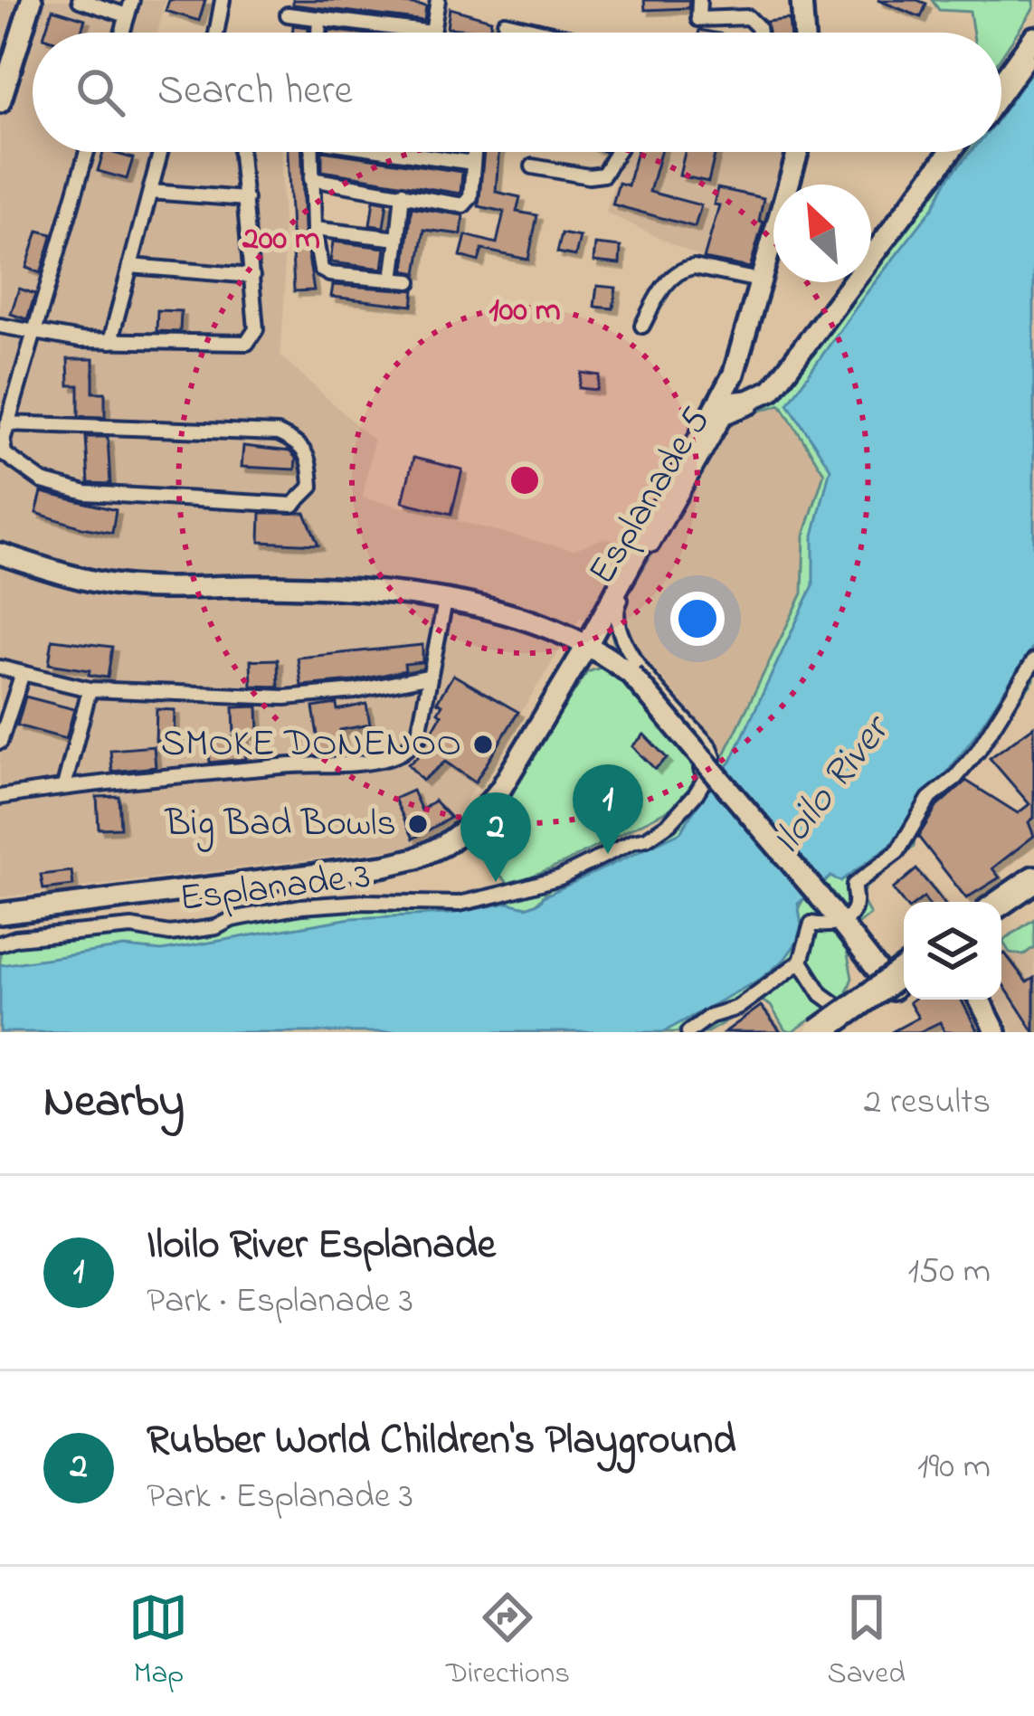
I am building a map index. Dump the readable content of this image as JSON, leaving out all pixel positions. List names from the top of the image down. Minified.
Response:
{"streets":{"street":["Esplanade 5","Esplanade 3"]},"crossings":[["Esplanade 5","Esplanade 3"]],"water":["Iloilo River"],"places":["SMOKE DONENOO","Big Bad Bowls"],"north":"top left","page":{"search":"Search here","pins":["1","2"],"heading":["Nearby","2 results"],"list":[{"mark":"1","name":"Iloilo River Esplanade","note":"Park · Esplanade 3","value":"150 m"},{"mark":"2","name":"Rubber World Children's Playground","note":"Park · Esplanade 3","value":"190 m"}],"nav":["Map","Directions","Saved"]},"rings":["200 m","100 m"]}
